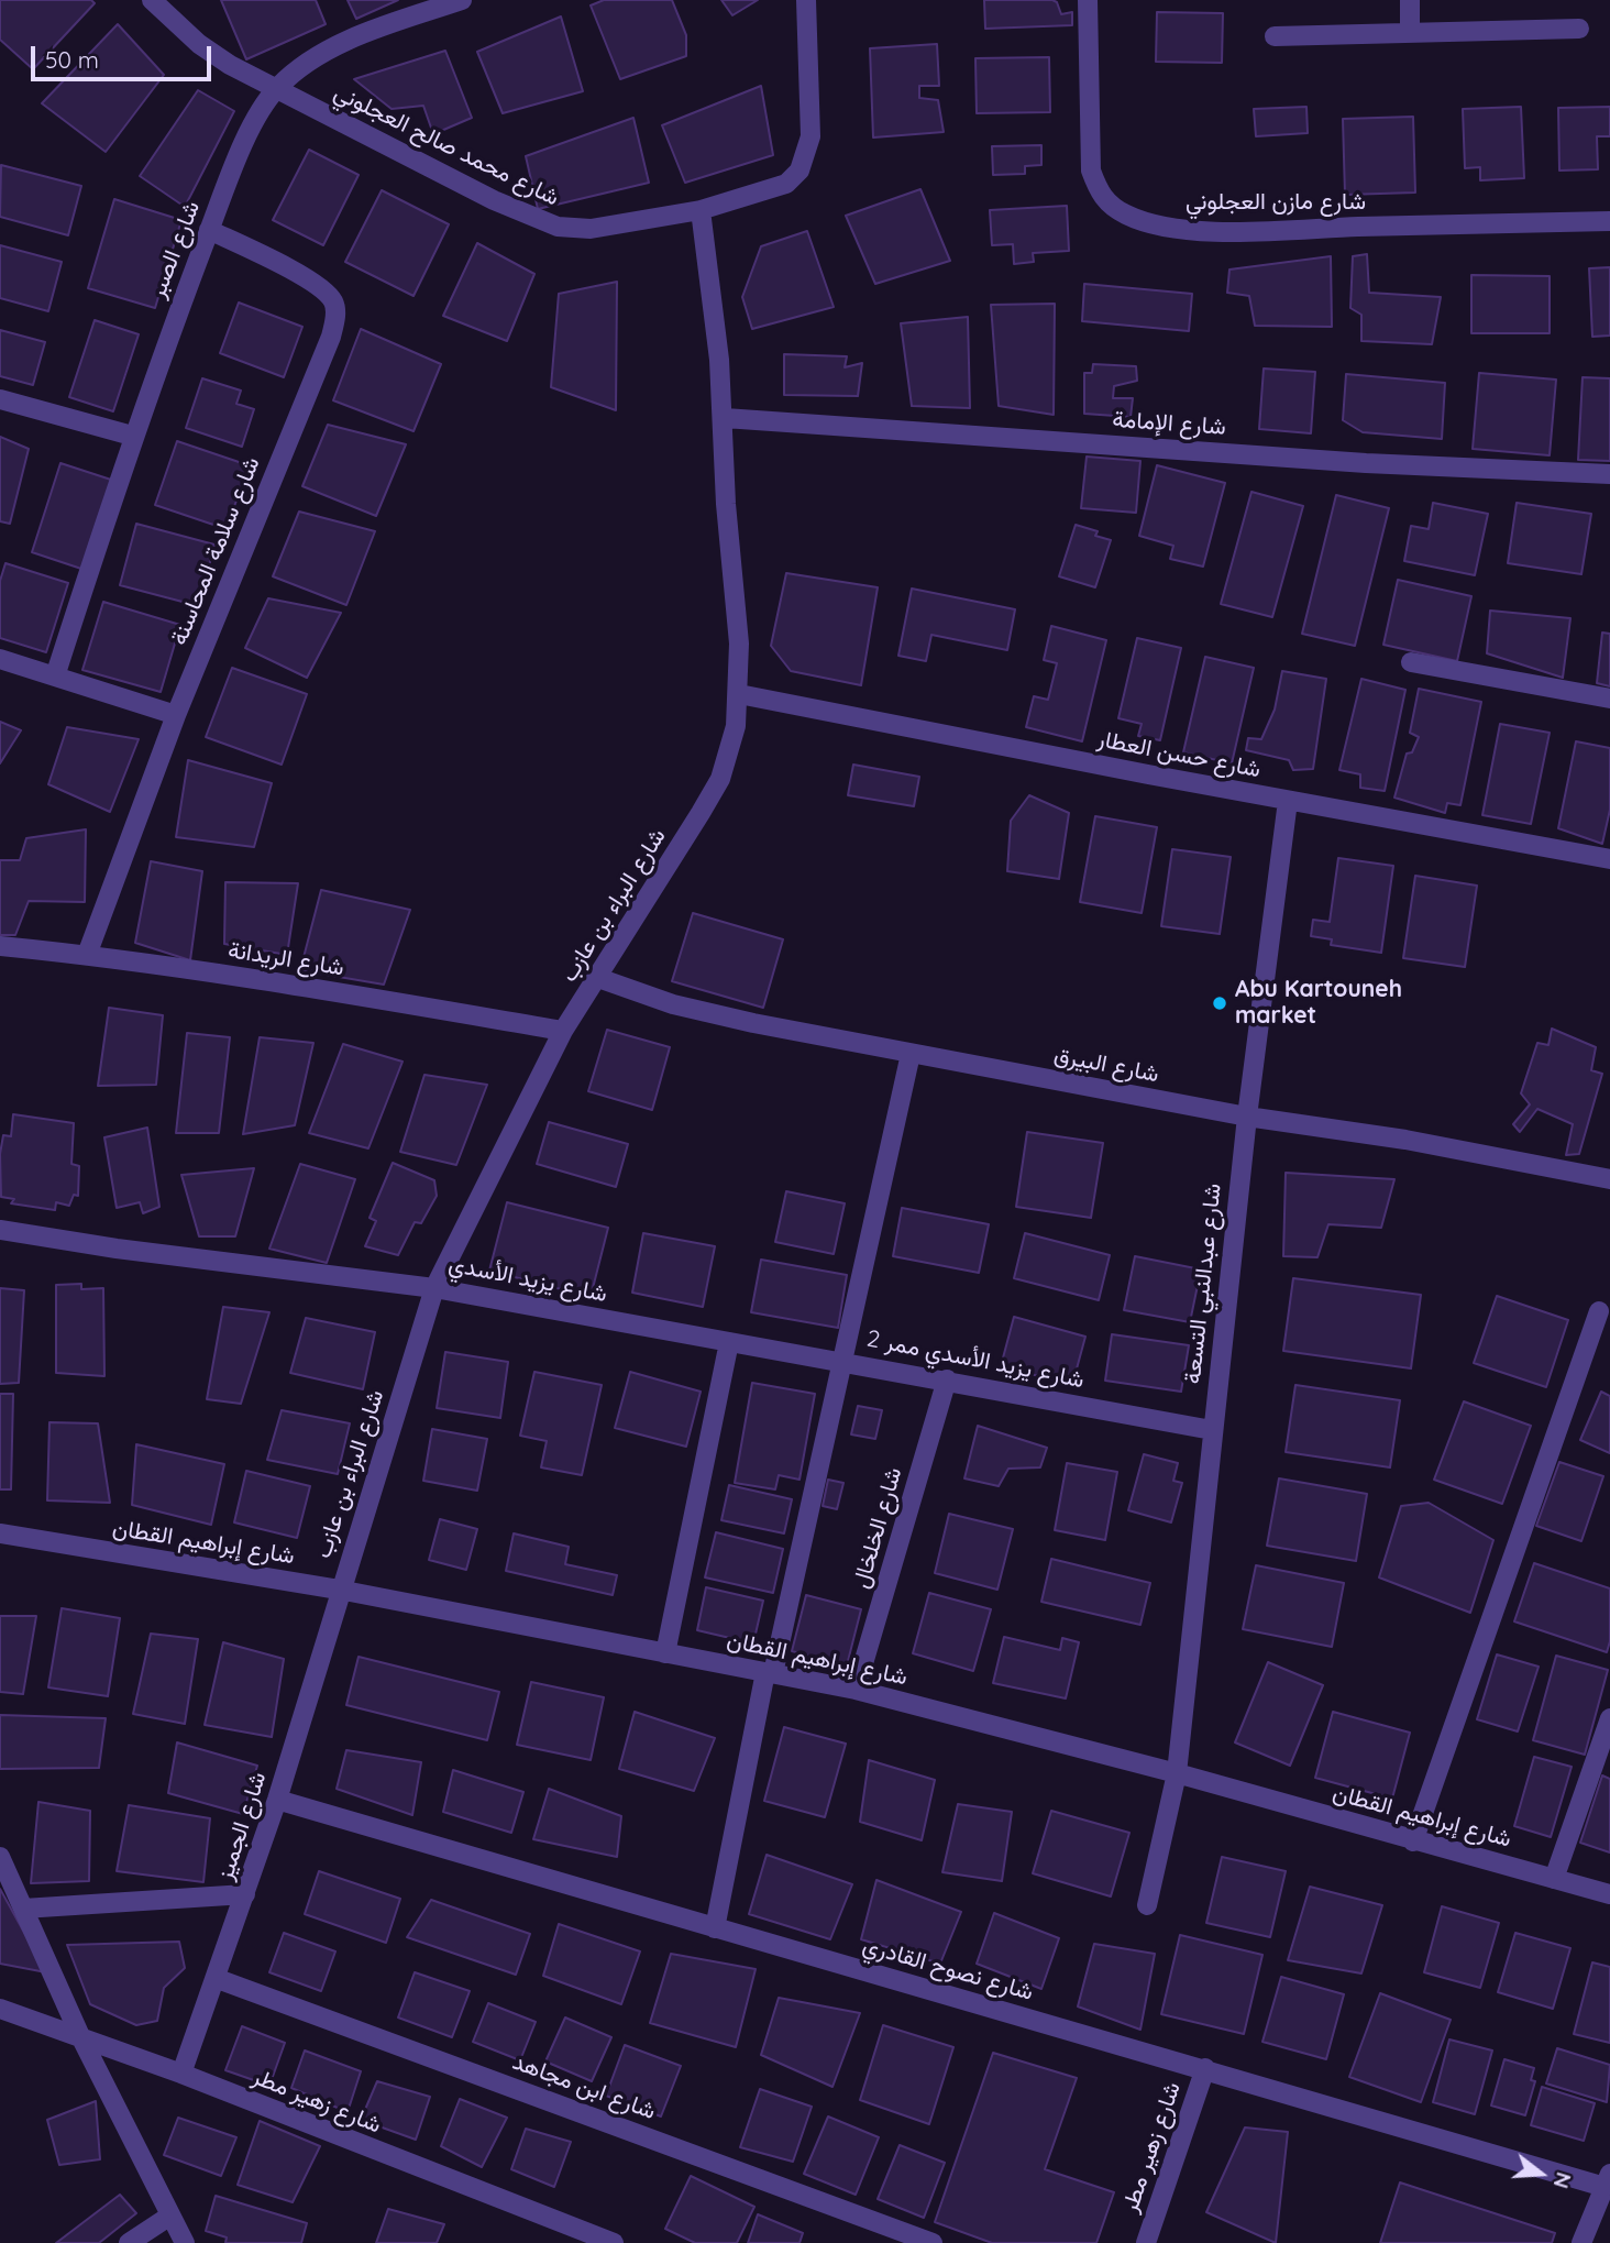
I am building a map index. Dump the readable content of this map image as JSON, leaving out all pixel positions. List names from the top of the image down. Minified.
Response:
{"streets":{"street":["شارع محمد صالح العجلوني","شارع مازن العجلوني","شارع الصبر","شارع الإمامة","شارع سلامة المحاسنة","شارع حسن العطار","شارع البراء بن عازب","شارع الريدانة","شارع البيرق","شارع يزيد الأسدي","شارع عبدالنبي التسعة","شارع يزيد الأسدي ممر 2","شارع الخلخال","شارع إبراهيم القطان","شارع الجميز","شارع نصوح القادري","شارع ابن مجاهد","شارع زهير مطر"]},"crossings":[["شارع محمد صالح العجلوني","شارع الصبر"],["شارع محمد صالح العجلوني","شارع البراء بن عازب"],["شارع الصبر","شارع سلامة المحاسنة"],["شارع الإمامة","شارع البراء بن عازب"],["شارع سلامة المحاسنة","شارع الريدانة"],["شارع حسن العطار","شارع البراء بن عازب"],["شارع حسن العطار","شارع عبدالنبي التسعة"],["شارع البراء بن عازب","شارع الريدانة"],["شارع البراء بن عازب","شارع البيرق"],["شارع البراء بن عازب","شارع يزيد الأسدي"],["شارع البراء بن عازب","شارع إبراهيم القطان"],["شارع البراء بن عازب","شارع الجميز"],["شارع البيرق","شارع عبدالنبي التسعة"],["شارع يزيد الأسدي","شارع يزيد الأسدي ممر 2"],["شارع عبدالنبي التسعة","شارع يزيد الأسدي ممر 2"],["شارع عبدالنبي التسعة","شارع إبراهيم القطان"],["شارع يزيد الأسدي ممر 2","شارع الخلخال"],["شارع الخلخال","شارع إبراهيم القطان"],["شارع إبراهيم القطان","شارع الجميز"],["شارع الجميز","شارع نصوح القادري"],["شارع الجميز","شارع ابن مجاهد"],["شارع الجميز","شارع زهير مطر"],["شارع نصوح القادري","شارع زهير مطر"]],"places":["Abu Kartouneh market"],"scale_bar":"50 m","north":"right"}
